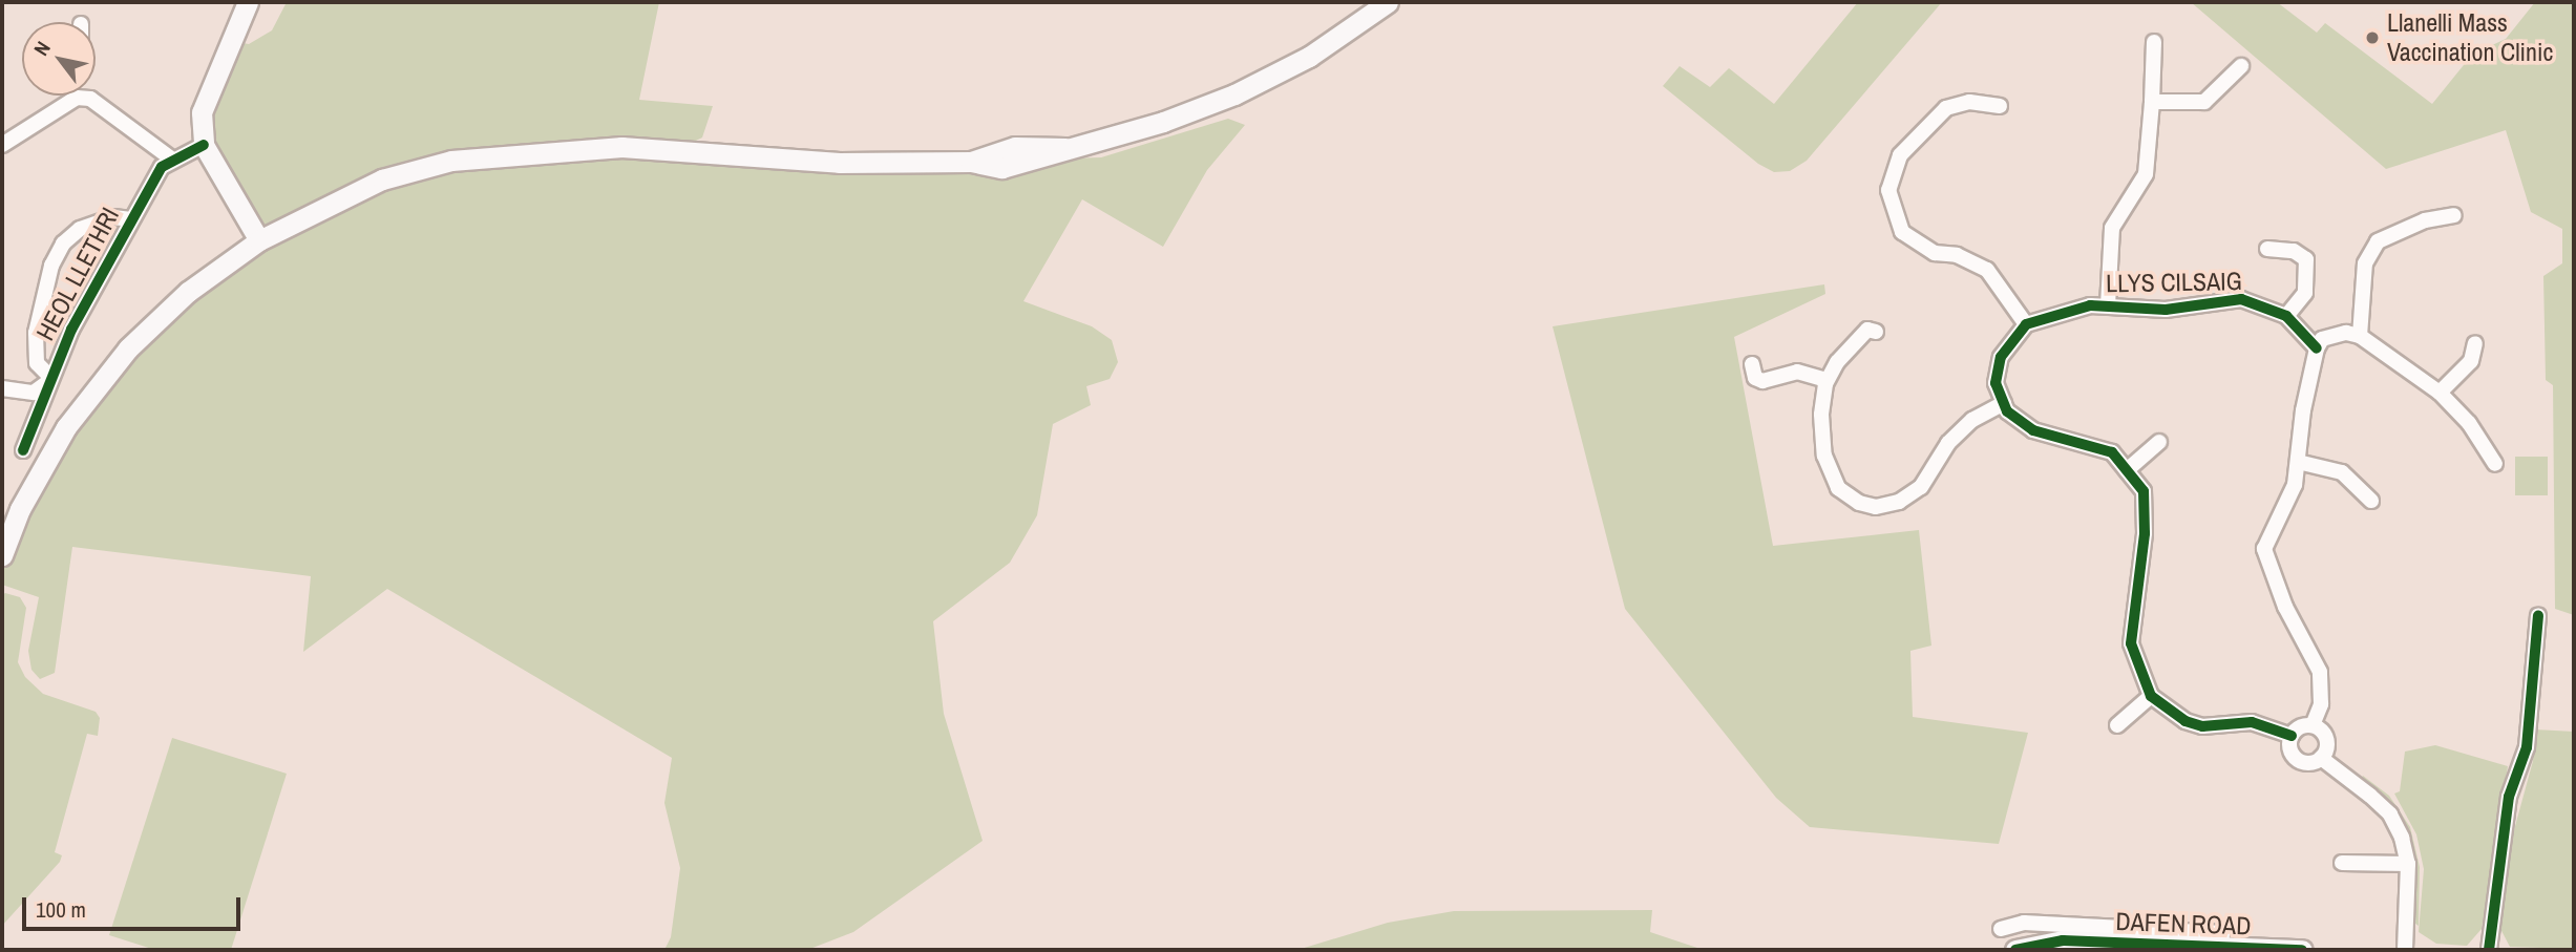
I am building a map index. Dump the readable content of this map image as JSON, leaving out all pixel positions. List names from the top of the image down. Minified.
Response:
{"streets":{"main road":["DAFEN ROAD"],"street":["HEOL LLETHRI","LLYS CILSAIG"]},"places":["Llanelli Mass Vaccination Clinic"],"scale_bar":"100 m","north":"top left"}
